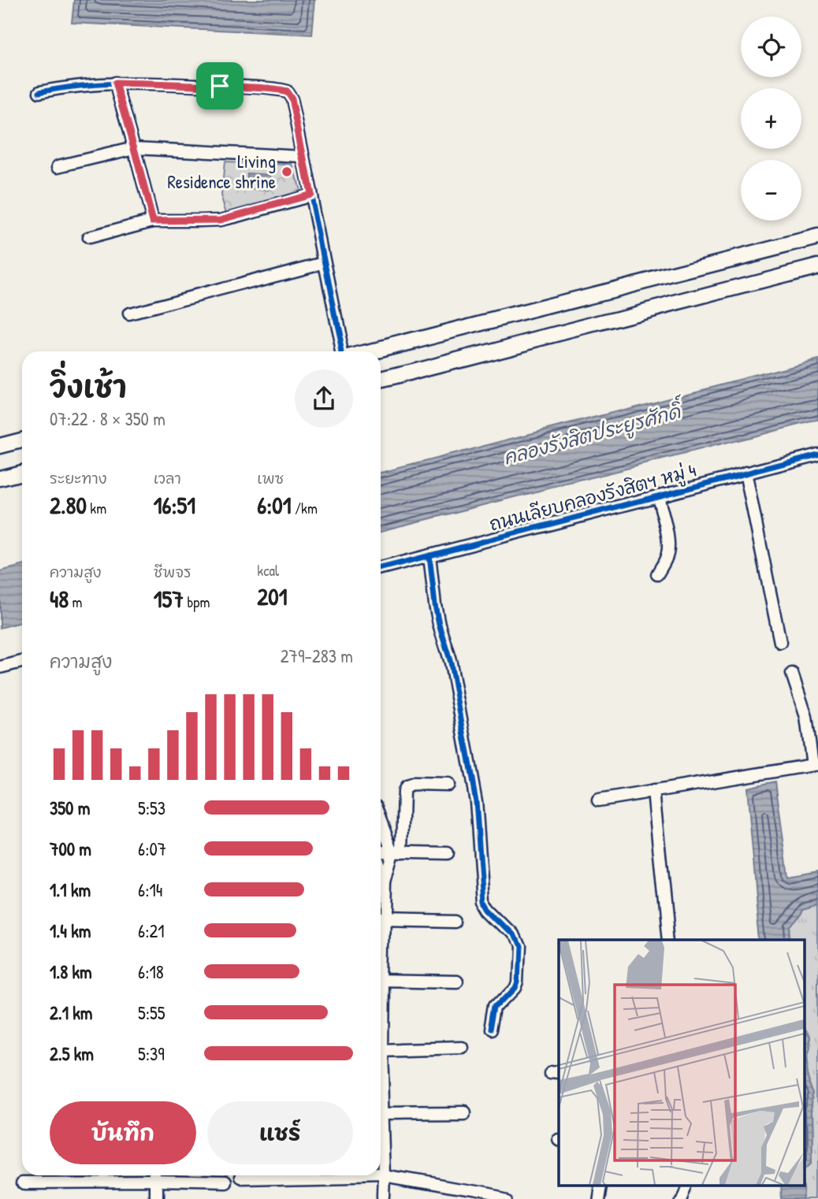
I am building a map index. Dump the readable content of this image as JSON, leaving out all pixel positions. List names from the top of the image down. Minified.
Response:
{"streets":{"street":["ถนนเลียบคลองรังสิตฯ หมู่ 4"]},"water":["คลองรังสิตประยูรศักดิ์"],"places":["Living Residence shrine"],"page":{"map_buttons":["+","−"],"heading":["วิ่งเช้า","07:22 · 8 × 350 m"],"stats":[["ระยะทาง","2.80 km"],["เวลา","16:51"],["เพซ","6:01 /km"],["ความสูง","48 m"],["ชีพจร","157 bpm"],["kcal","201"]],"chart":["ความสูง","279–283 m"],"list":[{"name":"350 m","note":"5:53"},{"name":"700 m","note":"6:07"},{"name":"1.1 km","note":"6:14"},{"name":"1.4 km","note":"6:21"},{"name":"1.8 km","note":"6:18"},{"name":"2.1 km","note":"5:55"},{"name":"2.5 km","note":"5:39"}],"buttons":["บันทึก","แชร์"]}}
